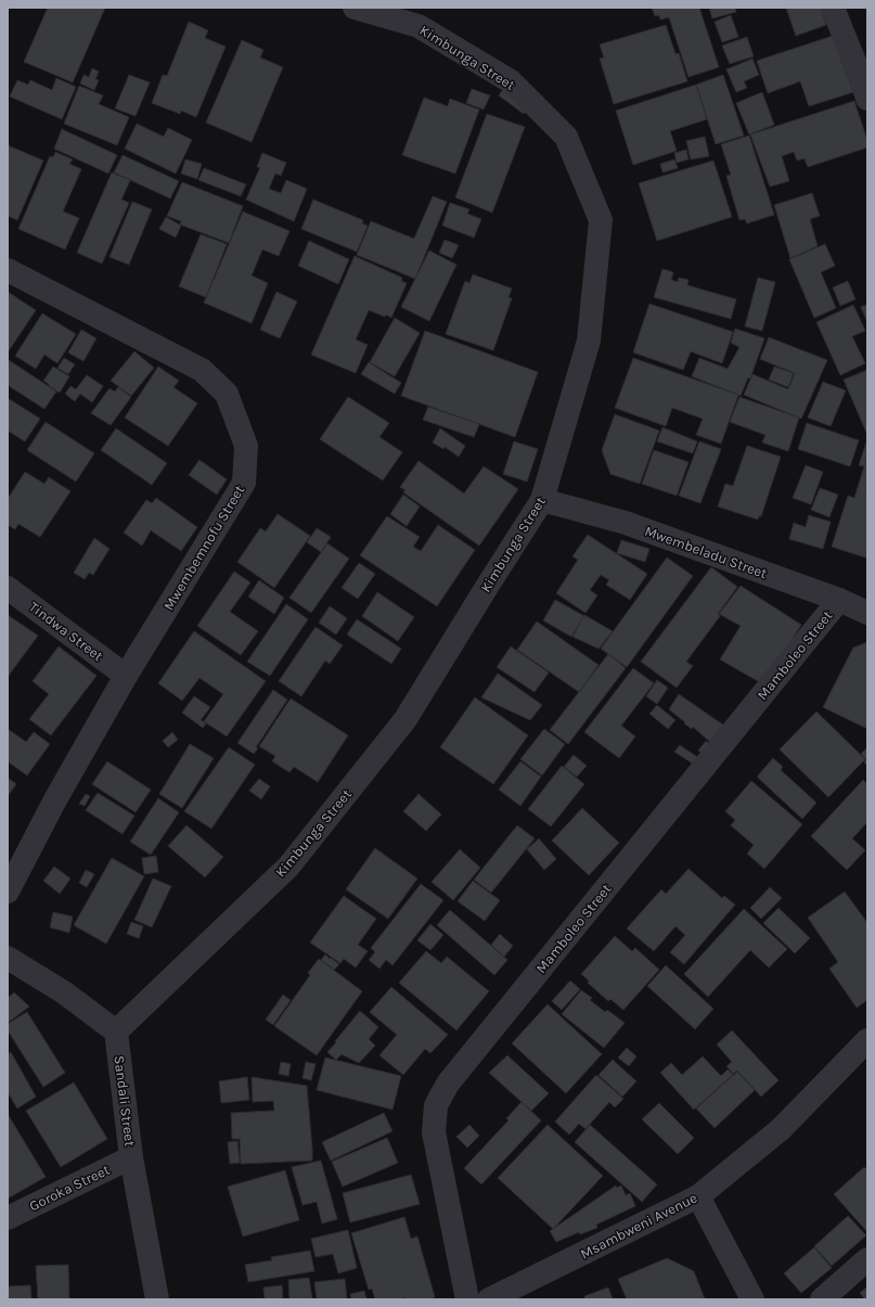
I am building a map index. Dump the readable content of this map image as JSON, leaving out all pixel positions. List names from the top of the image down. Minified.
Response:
{"streets":{"street":["Kimbunga Street","Mwembemnofu Street","Mwembeladu Street","Tindwa Street","Mamboleo Street","Sandali Street","Goroka Street","Msambweni Avenue"]},"crossings":[["Kimbunga Street","Mwembeladu Street"],["Kimbunga Street","Sandali Street"],["Mwembemnofu Street","Tindwa Street"],["Mwembeladu Street","Mamboleo Street"],["Sandali Street","Goroka Street"]]}
